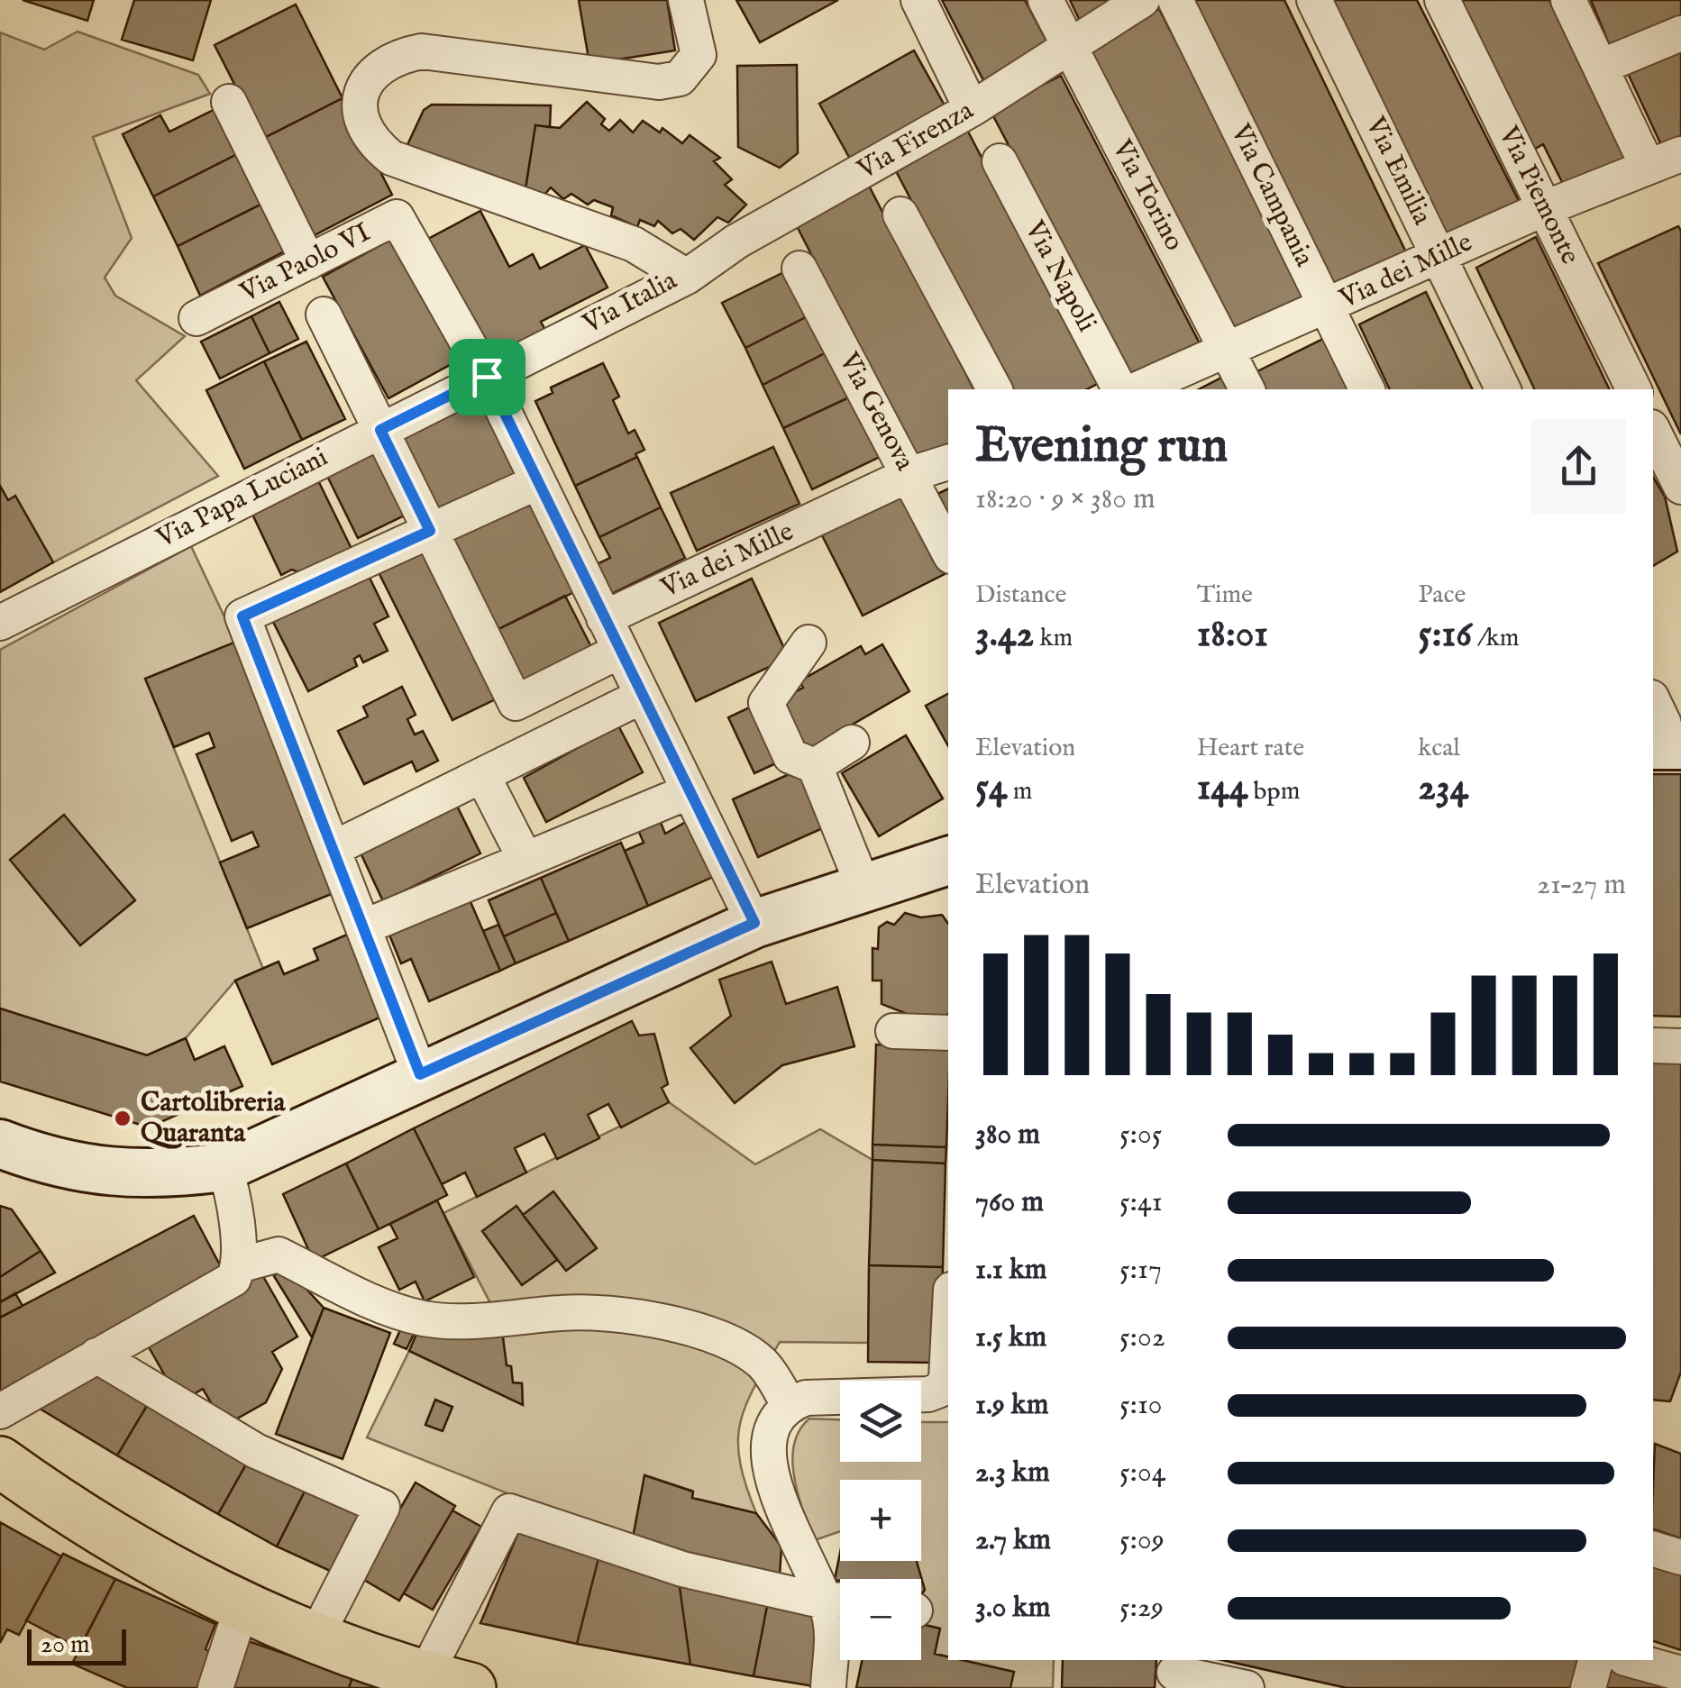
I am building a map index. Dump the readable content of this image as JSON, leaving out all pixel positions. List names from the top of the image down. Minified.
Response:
{"streets":{"street":["Via Firenza","Via Emilia","Via Torino","Via Campania","Via Piemonte","Via Paolo VI","Via dei Mille","Via Napoli","Via Italia","Via Genova","Via Papa Luciani"]},"crossings":[["Via Firenza","Via Torino"],["Via Firenza","Via Italia"],["Via Emilia","Via dei Mille"],["Via Torino","Via dei Mille"],["Via Campania","Via dei Mille"],["Via Piemonte","Via dei Mille"],["Via Paolo VI","Via Italia"],["Via Paolo VI","Via Papa Luciani"],["Via dei Mille","Via Genova"],["Via Italia","Via Papa Luciani"]],"places":["Cartolibreria Quaranta"],"scale_bar":"20 m","page":{"heading":["Evening run","18:20 · 9 × 380 m"],"stats":[["Distance","3.42 km"],["Time","18:01"],["Pace","5:16 /km"],["Elevation","54 m"],["Heart rate","144 bpm"],["kcal","234"]],"chart":["Elevation","21–27 m"],"list":[{"name":"380 m","note":"5:05"},{"name":"760 m","note":"5:41"},{"name":"1.1 km","note":"5:17"},{"name":"1.5 km","note":"5:02"},{"name":"1.9 km","note":"5:10"},{"name":"2.3 km","note":"5:04"},{"name":"2.7 km","note":"5:09"},{"name":"3.0 km","note":"5:29"}],"map_buttons":["+","−"],"scale":"20 m"}}
